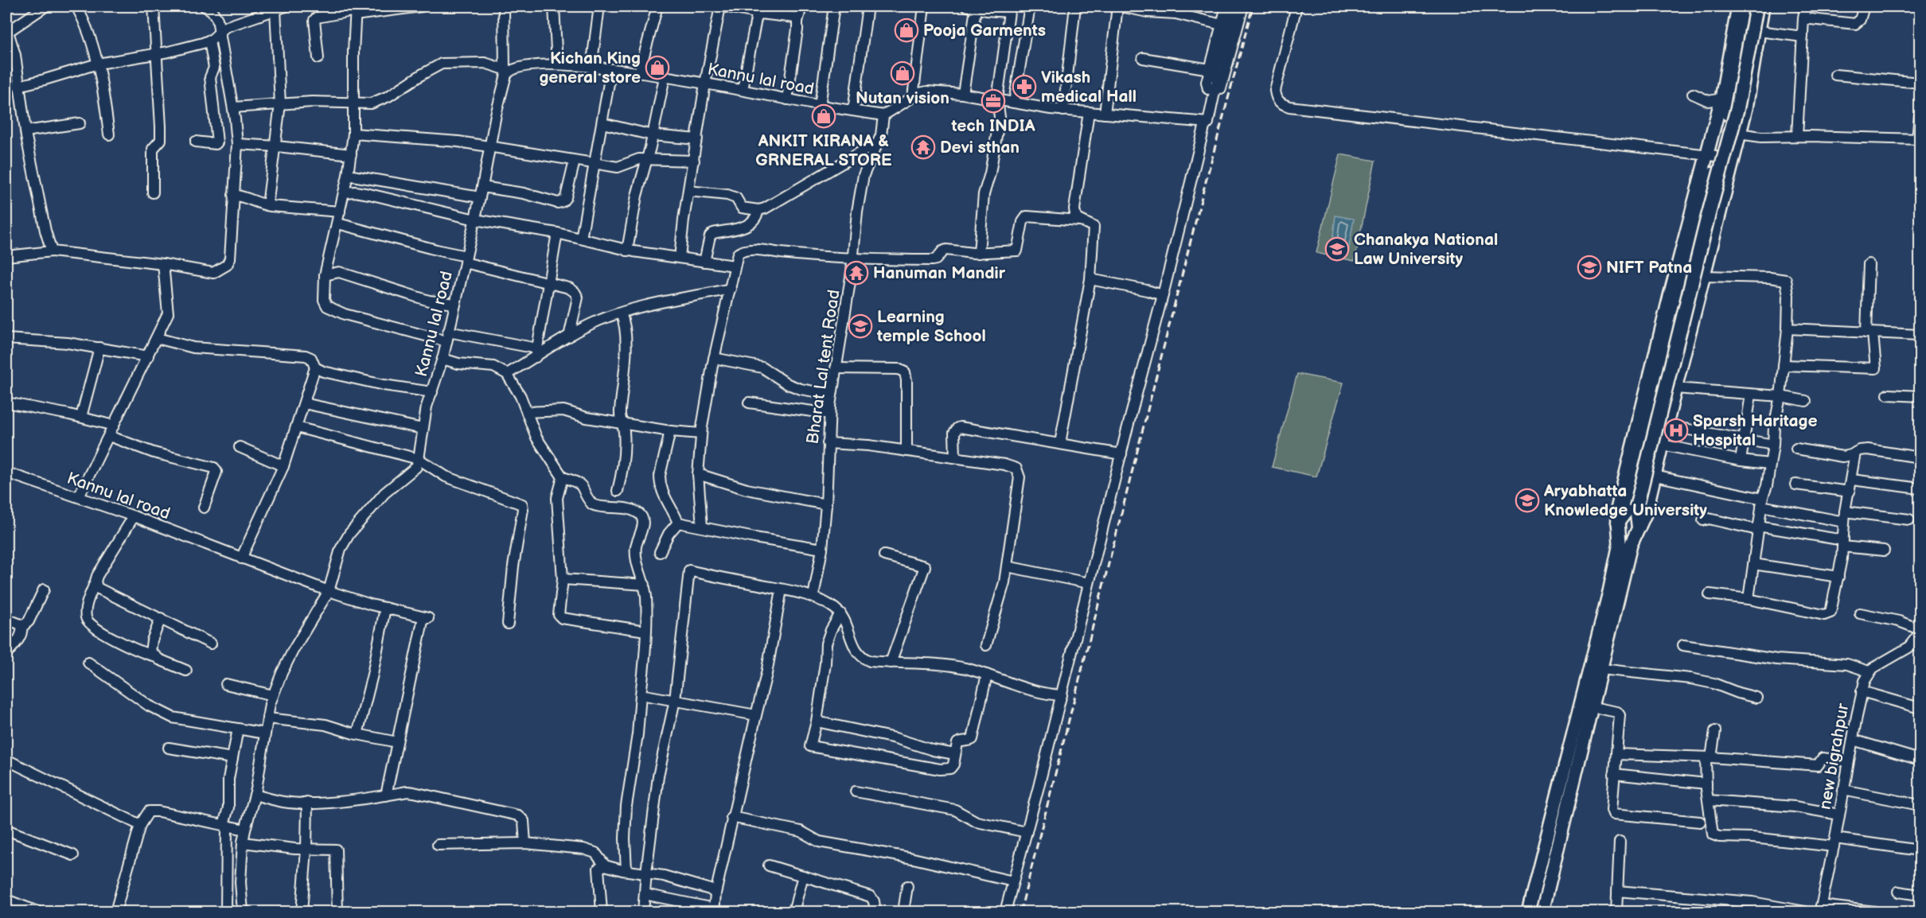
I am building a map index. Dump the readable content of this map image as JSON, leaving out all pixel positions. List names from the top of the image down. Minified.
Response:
{"streets":{"street":["Kannu lal road","Bharat Lal tent Road","new bigrahpur"]},"crossings":[["Kannu lal road","Bharat Lal tent Road"]],"places":{"shop":["Pooja Garments","Kichan King general store","Nutan vision","ANKIT KIRANA & GRNERAL STORE"],"pharmacy":["Vikash medical Hall"],"office":["tech INDIA"],"temple":["Devi sthan","Hanuman Mandir"],"school or university":["Chanakya National Law University","NIFT Patna","Learning temple School","Aryabhatta Knowledge University"],"hospital":["Sparsh Haritage Hospital"]}}
